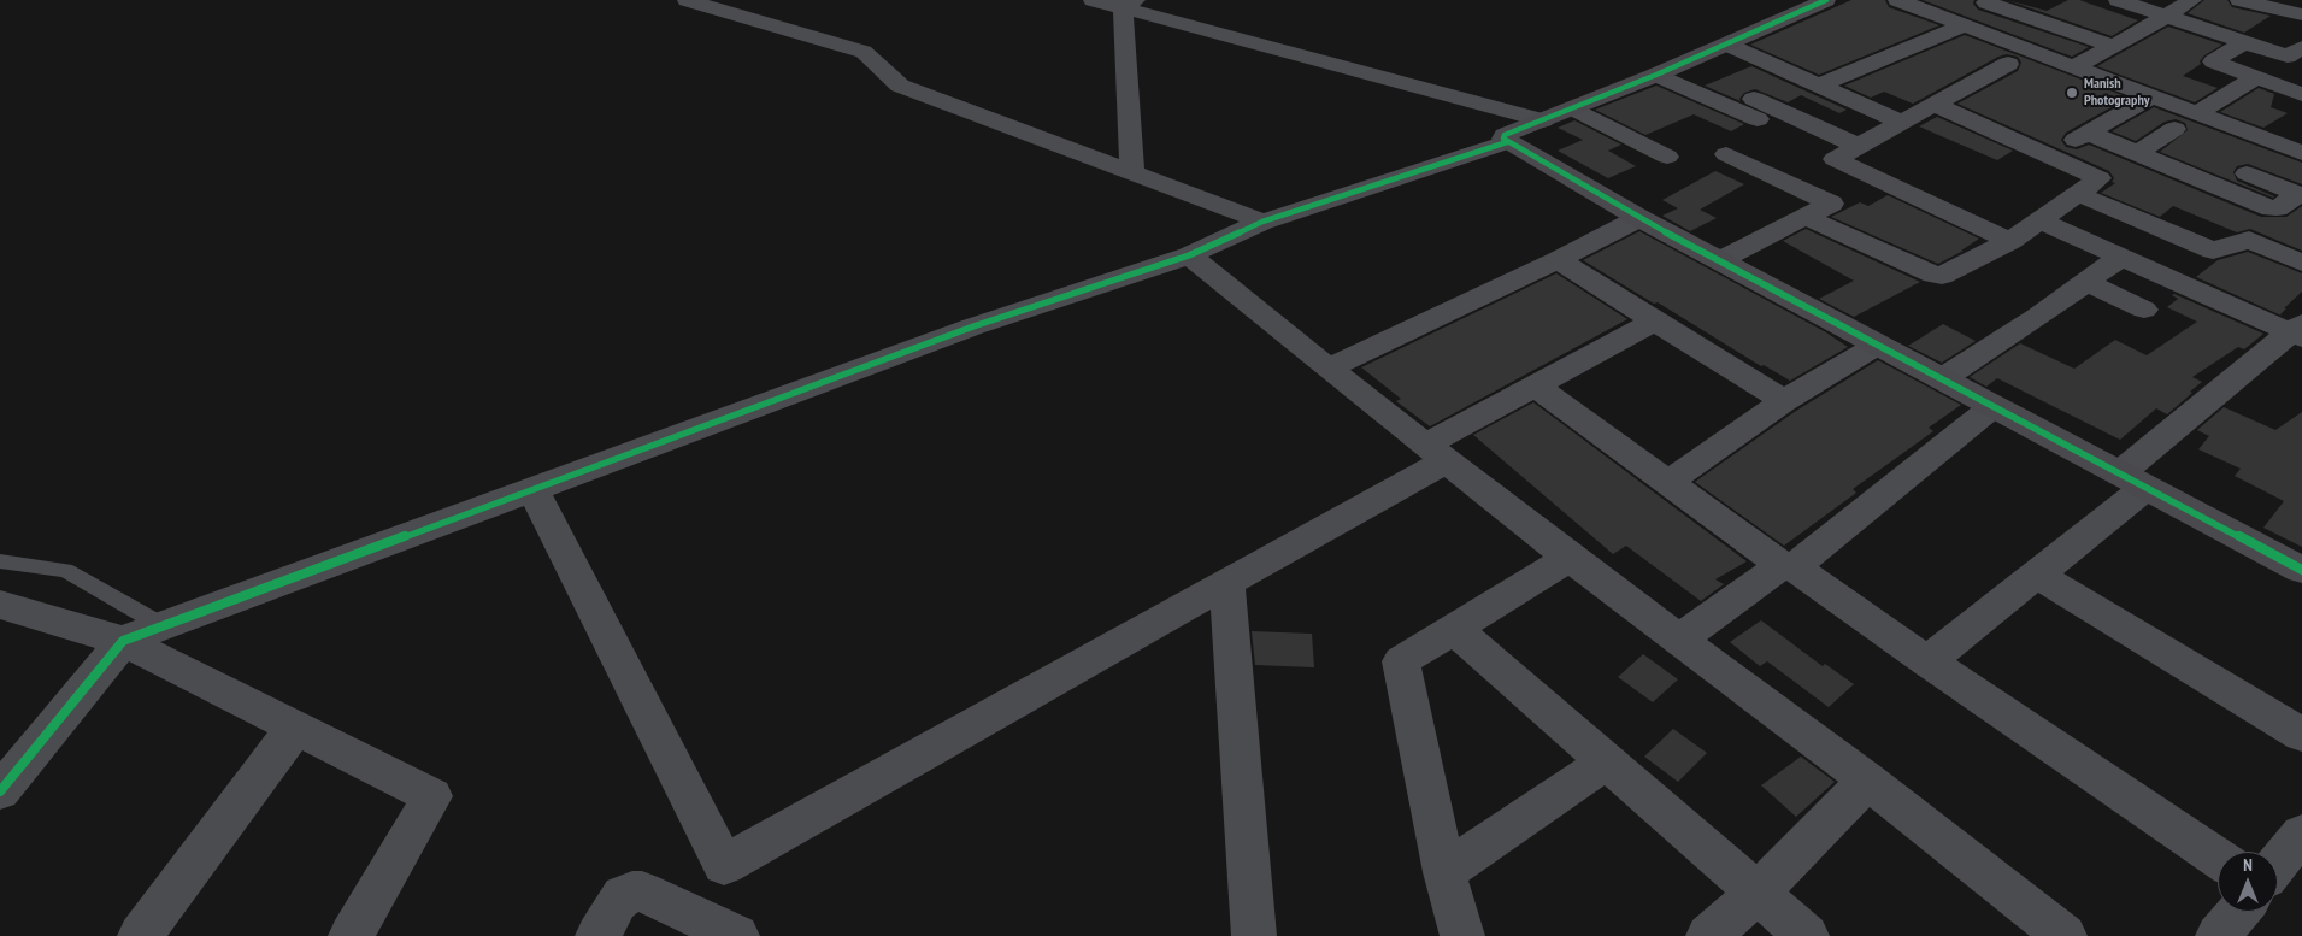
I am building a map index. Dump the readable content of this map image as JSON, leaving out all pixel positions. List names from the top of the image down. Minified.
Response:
{"places":["Manish Photography"],"north":"top"}
